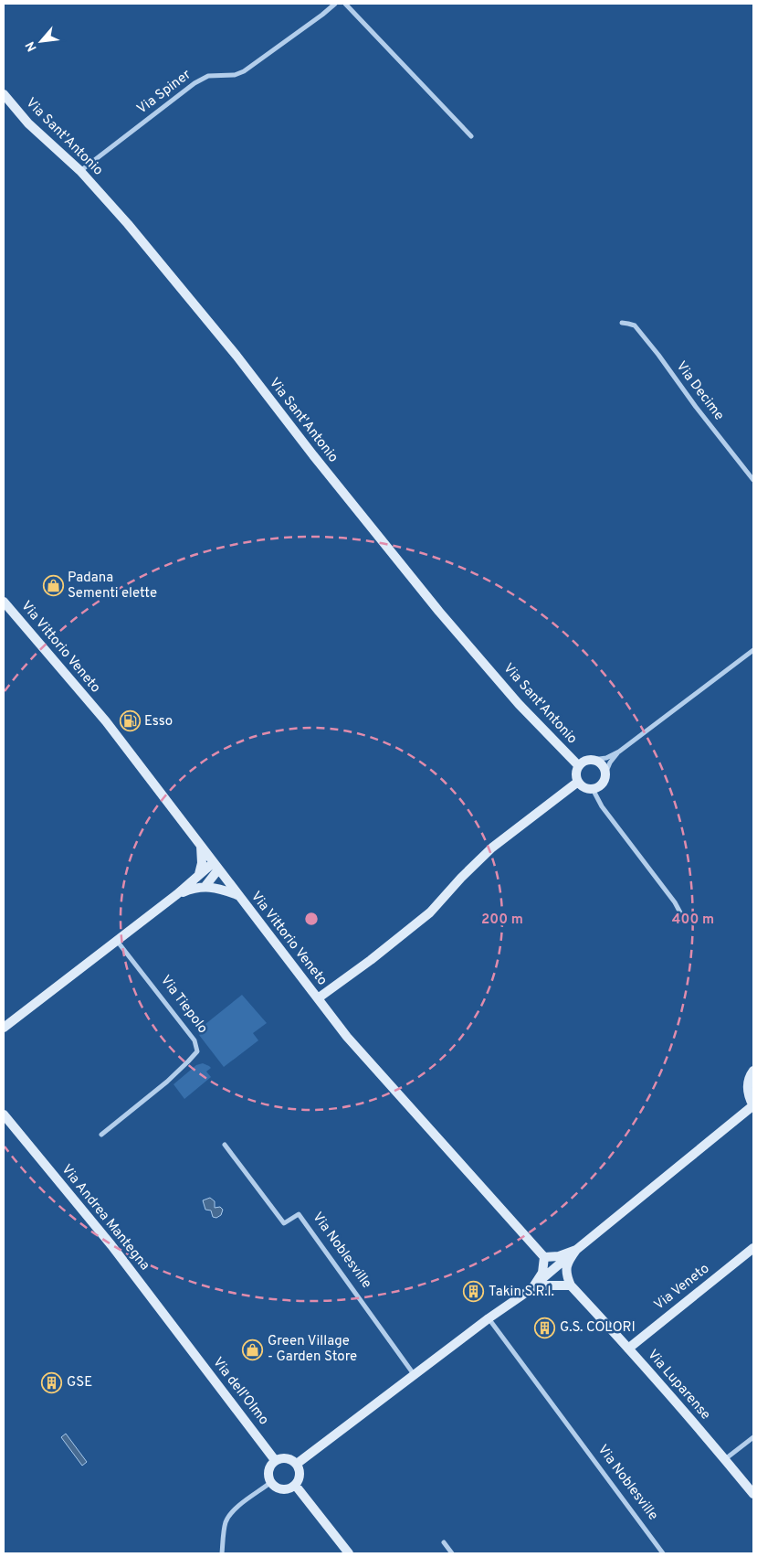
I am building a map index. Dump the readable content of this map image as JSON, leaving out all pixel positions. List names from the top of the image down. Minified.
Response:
{"streets":{"street":["Via Spiner","Via Sant'Antonio","Via Decime","Via Vittorio Veneto","Via Tiepolo","Via Andrea Mantegna","Via Noblesville","Via Veneto","Via Luparense","Via dell'Olmo"]},"crossings":[["Via Spiner","Via Sant'Antonio"],["Via Andrea Mantegna","Via dell'Olmo"],["Via Veneto","Via Luparense"]],"places":{"shop":["Padana Sementi elette","Green Village - Garden Store"],"fuel station":["Esso"],"building":["Takin S.R.l.","G.S. COLORI","GSE"]},"north":"bottom left","rings":["200 m","400 m"]}
